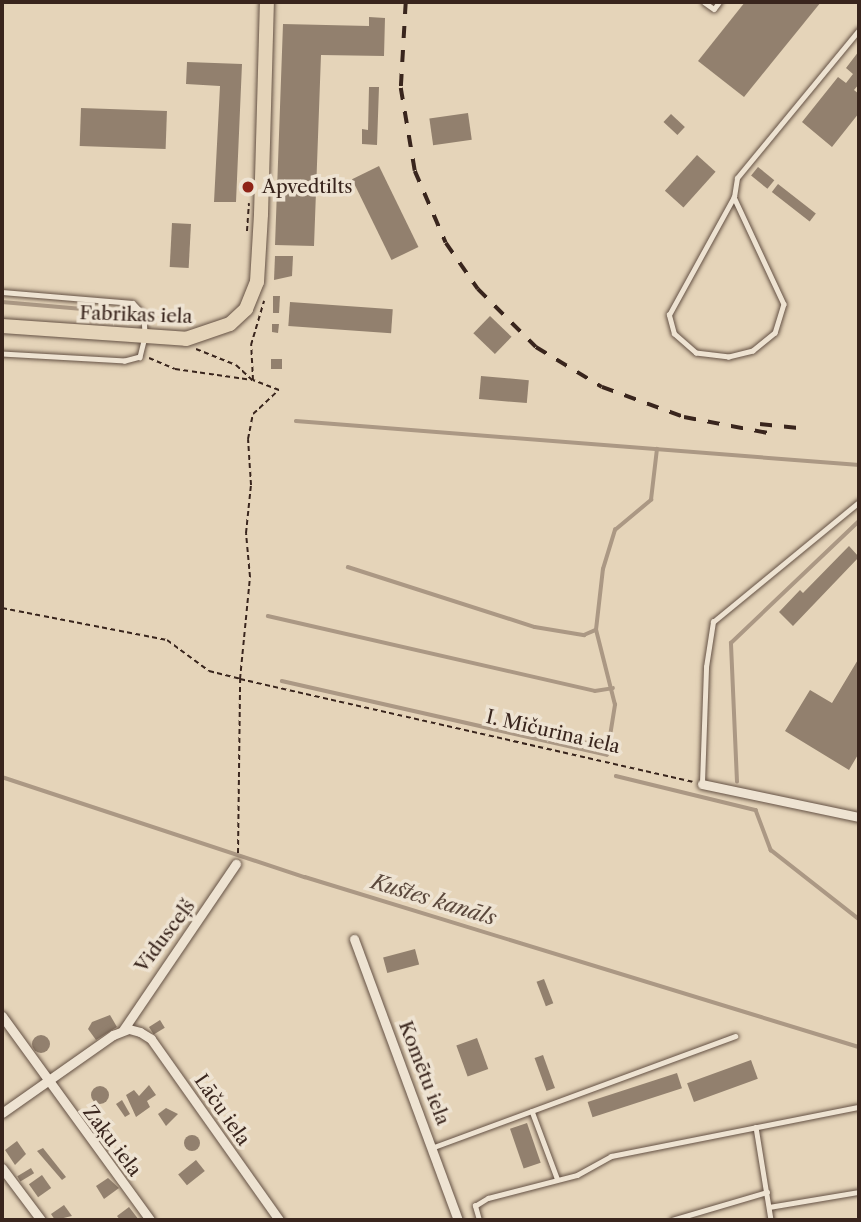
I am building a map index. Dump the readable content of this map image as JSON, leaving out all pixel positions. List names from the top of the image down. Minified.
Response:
{"streets":{"main road":["Fabrikas iela"],"street":["Vidusceļš","Komētu iela","Lāču iela","Zaķu iela"],"path":["I. Mičurina iela"]},"crossings":[["Vidusceļš","Lāču iela"],["Vidusceļš","Zaķu iela"]],"water":["Kustes kanāls"],"places":["Apvedtilts"]}
